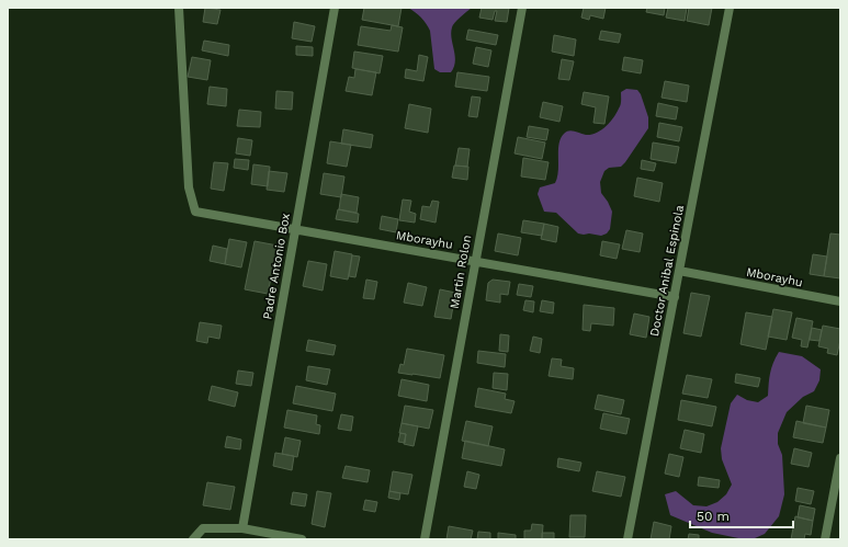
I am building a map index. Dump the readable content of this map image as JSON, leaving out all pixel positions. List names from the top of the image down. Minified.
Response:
{"streets":{"street":["Mborayhu","Padre Antonio Box","Doctor Anibal Espinola","Martin Rolon"]},"crossings":[["Mborayhu","Padre Antonio Box"],["Mborayhu","Doctor Anibal Espinola"],["Mborayhu","Martin Rolon"]],"scale_bar":"50 m"}
